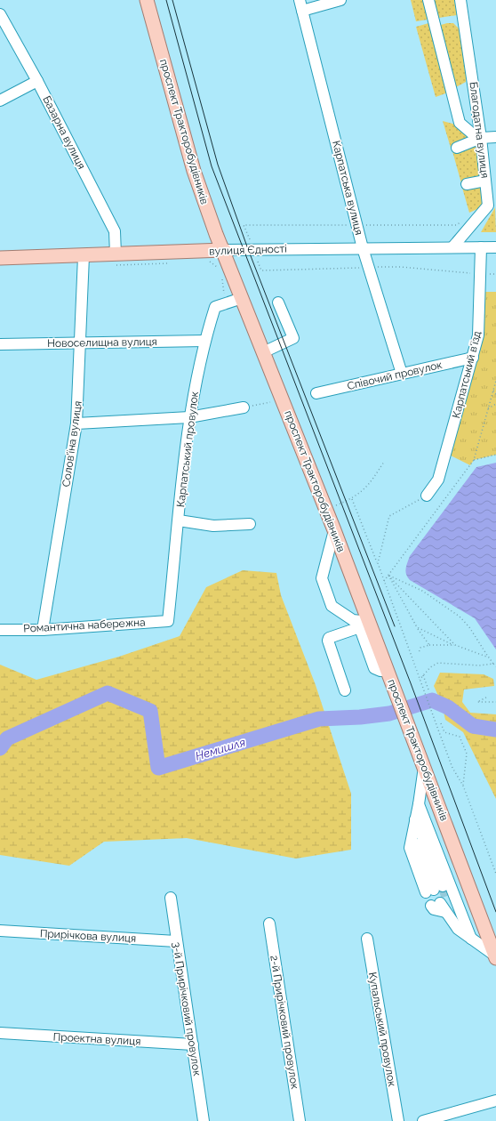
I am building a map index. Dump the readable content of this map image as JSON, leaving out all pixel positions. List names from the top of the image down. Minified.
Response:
{"streets":{"main road":["проспект Тракторобудівників","вулиця Єдності"],"street":["Благодатна вулиця","Базарна вулиця","Карпатська вулиця","Новоселищна вулиця","Карпатський в'їзд","Співочий провулок","Солов'їна вулиця","Карпатський провулок","Романтична набережна","Прирічкова вулиця","3-й Прирічковий провулок","2-й Прирічковий провулок","Купальський провулок","Проектна вулиця"]},"crossings":[["Благодатна вулиця","вулиця Єдності"],["проспект Тракторобудівників","вулиця Єдності"],["проспект Тракторобудівників","Карпатський провулок"],["Базарна вулиця","вулиця Єдності"],["Карпатська вулиця","вулиця Єдності"],["Карпатська вулиця","Співочий провулок"],["вулиця Єдності","Карпатський в'їзд"],["вулиця Єдності","Солов'їна вулиця"],["Новоселищна вулиця","Солов'їна вулиця"],["Новоселищна вулиця","Карпатський провулок"],["Карпатський в'їзд","Співочий провулок"],["Солов'їна вулиця","Романтична набережна"],["Карпатський провулок","Романтична набережна"],["Прирічкова вулиця","3-й Прирічковий провулок"],["3-й Прирічковий провулок","Проектна вулиця"]],"water":["Немишля"]}
